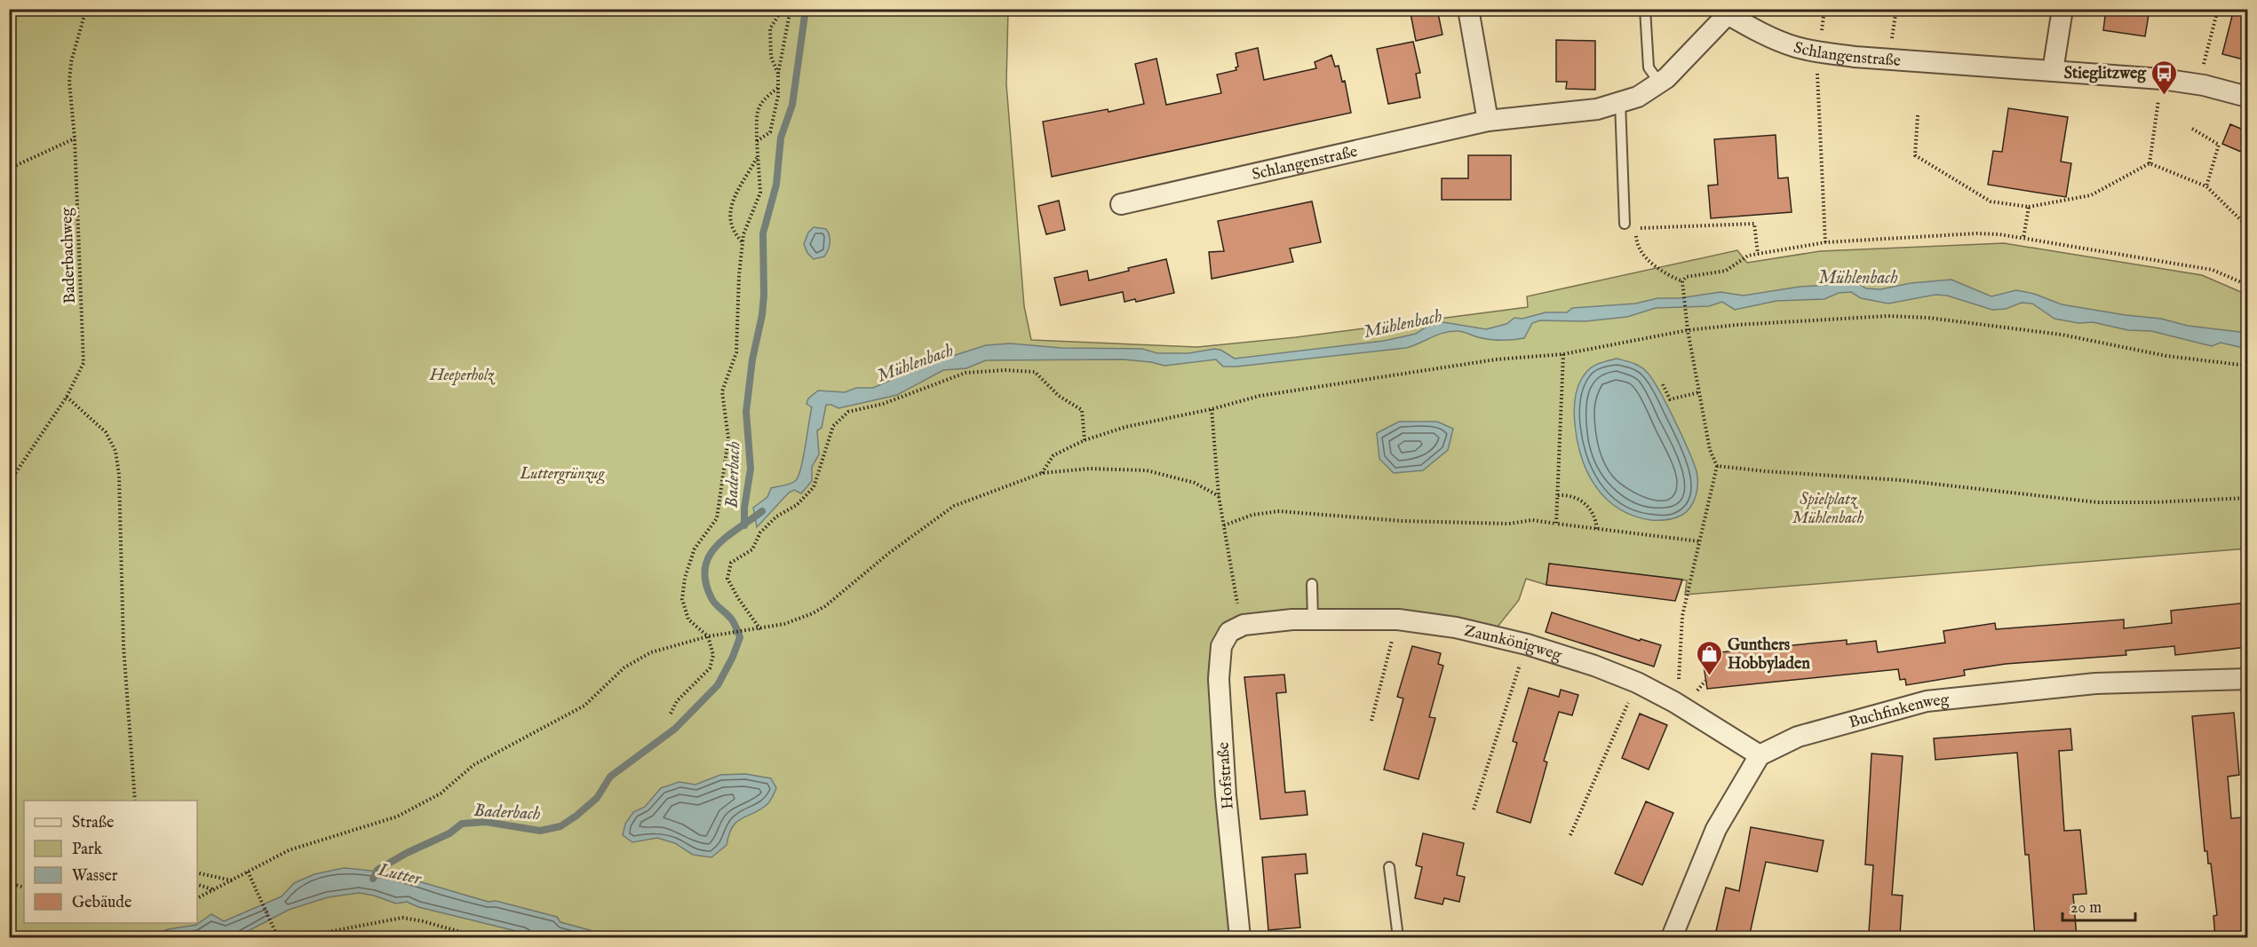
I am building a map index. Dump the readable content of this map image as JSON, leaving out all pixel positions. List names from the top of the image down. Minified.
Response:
{"streets":{"street":["Schlangenstraße","Zaunkönigweg","Buchfinkenweg","Hofstraße"],"path":["Baderbachweg"]},"crossings":[["Zaunkönigweg","Buchfinkenweg"],["Zaunkönigweg","Hofstraße"]],"water":["Mühlenbach","Baderbach","Lutter"],"parks":["Heeperholz","Luttergrünzug","Spielplatz Mühlenbach"],"places":{"bus stop":["Stieglitzweg"],"shop":["Gunthers Hobbyladen"]},"legend":["Straße","Park","Wasser","Gebäude"],"scale_bar":"20 m"}
